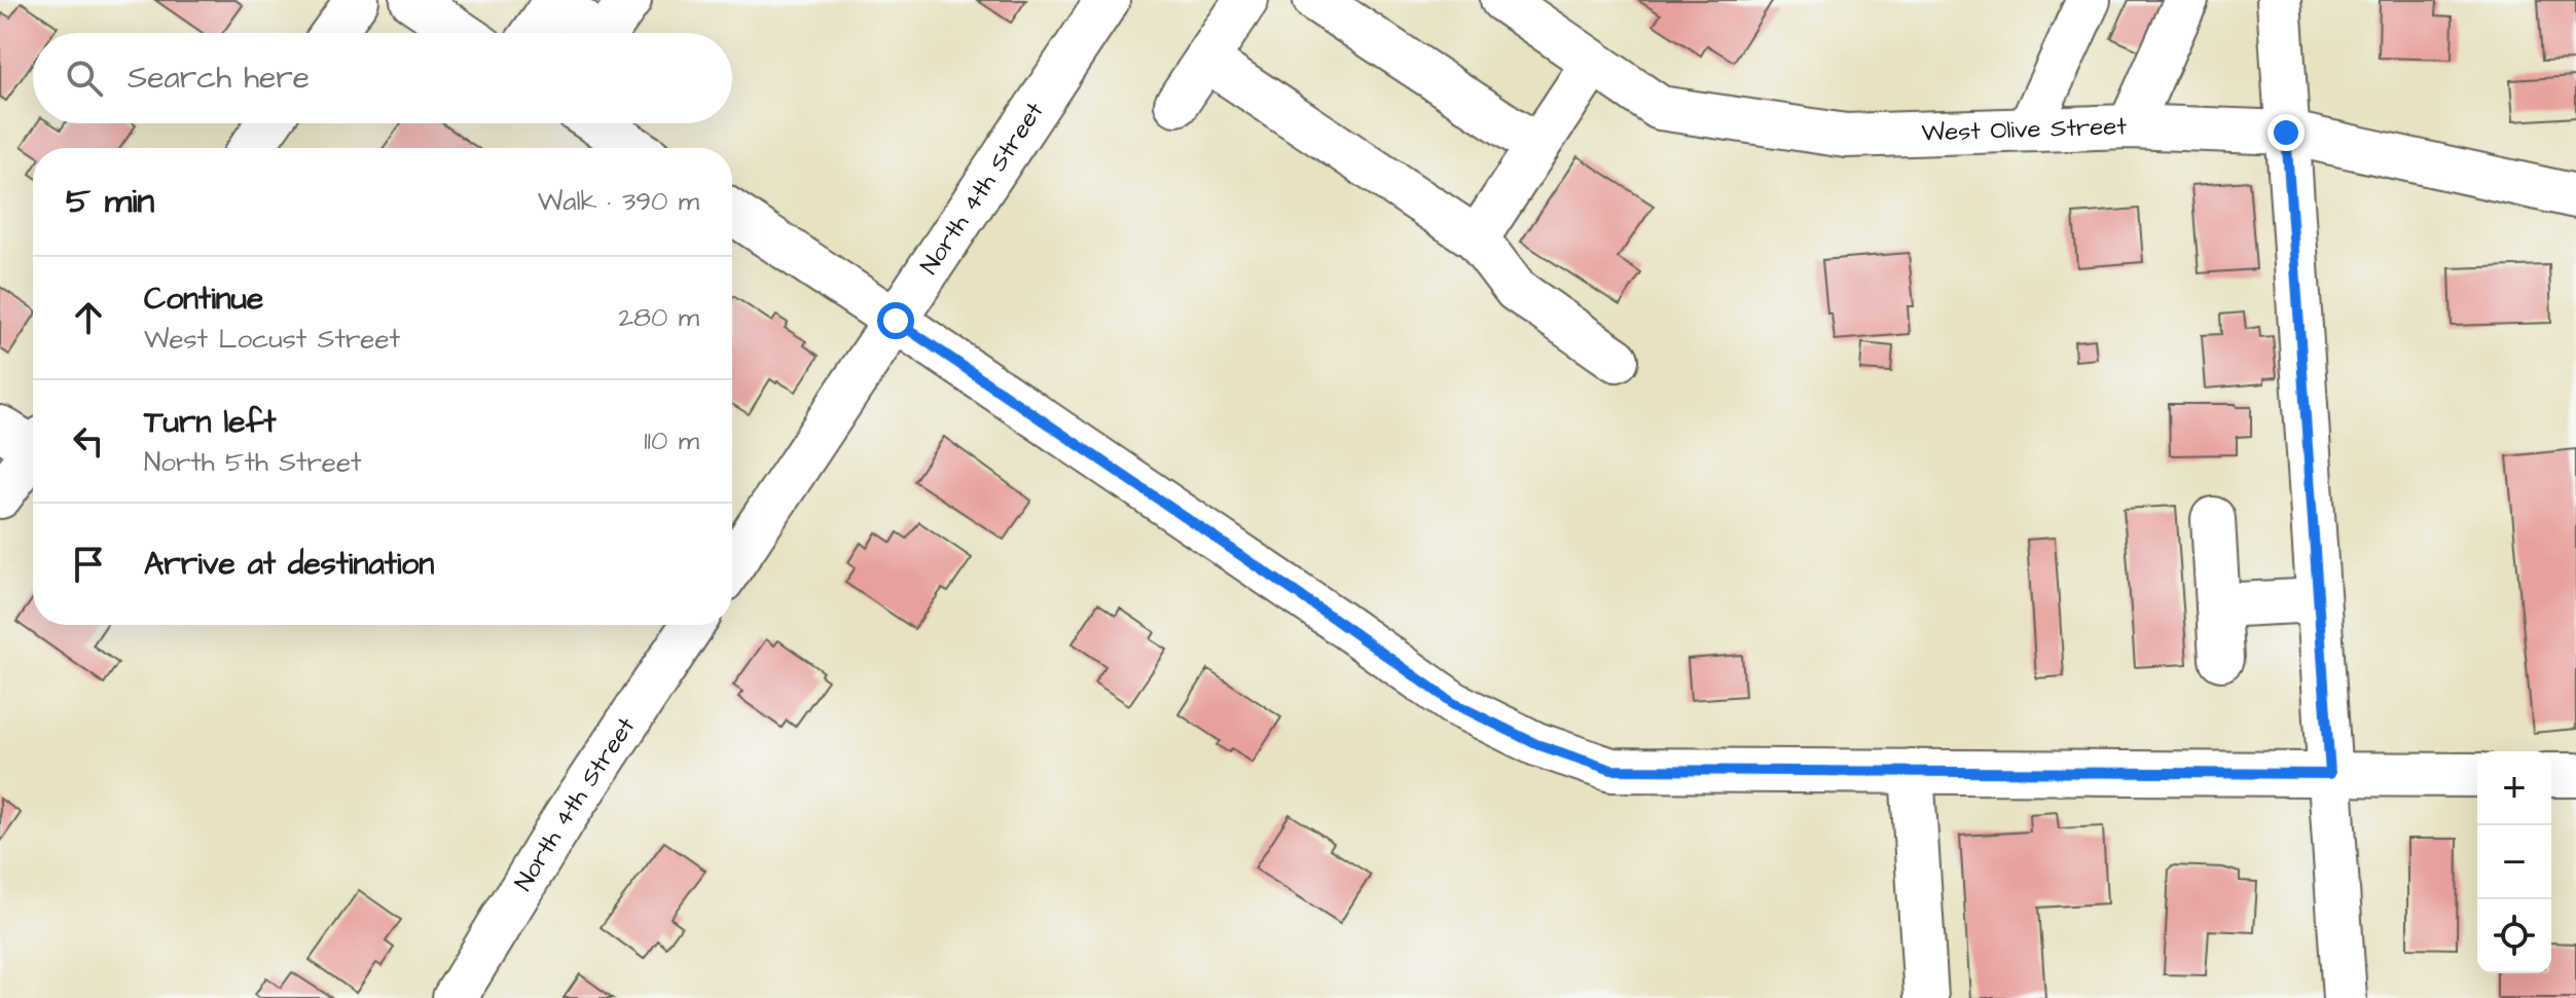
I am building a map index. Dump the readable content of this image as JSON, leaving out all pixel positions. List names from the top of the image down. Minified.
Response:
{"streets":{"street":["West Olive Street","North 4th Street"]},"page":{"search":"Search here","heading":["5 min","Walk · 390 m"],"list":[["Continue","West Locust Street","280 m"],["Turn left","North 5th Street","110 m"],"Arrive at destination"],"map_buttons":["+","−"]}}
